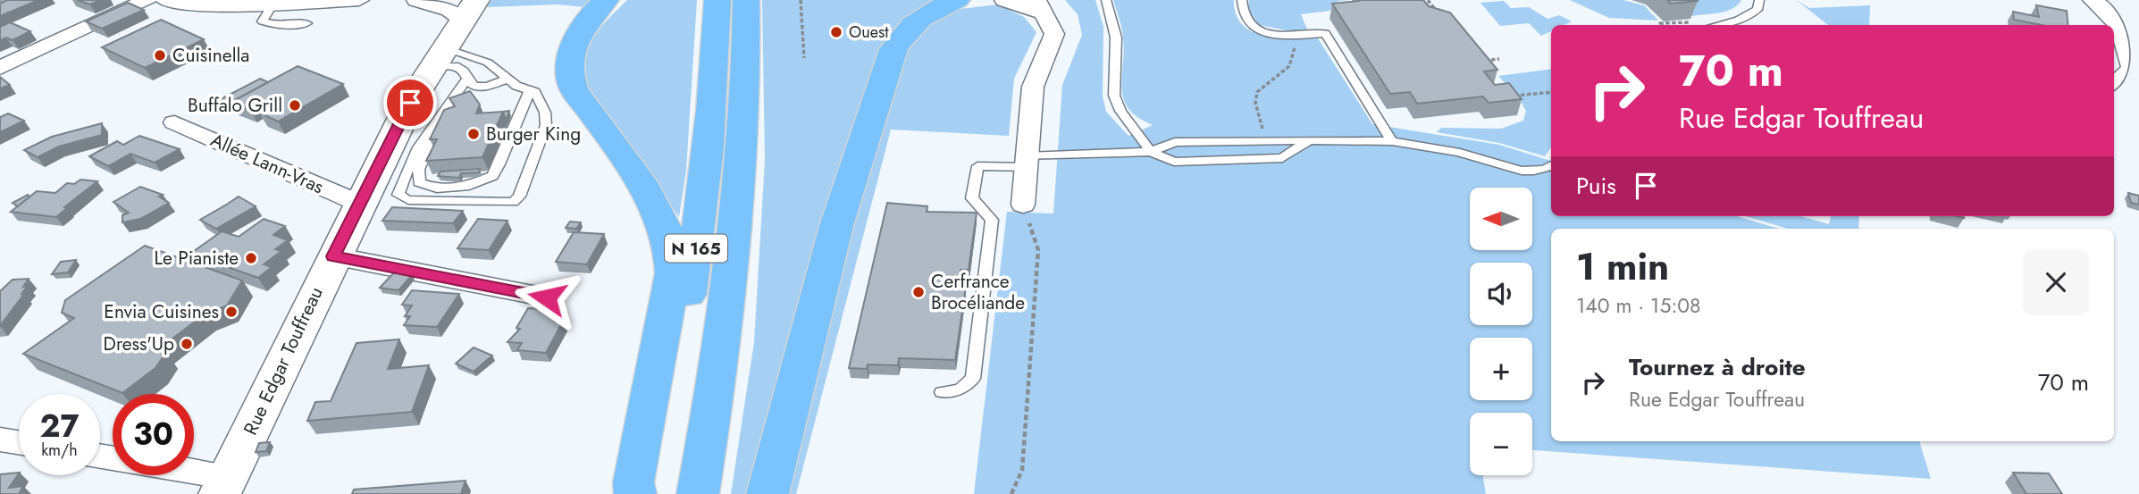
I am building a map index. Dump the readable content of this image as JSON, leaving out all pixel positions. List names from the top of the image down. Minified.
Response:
{"streets":{"highway":["N 165"],"street":["Allée Lann-Vras","Rue Edgar Touffreau"]},"crossings":[["Allée Lann-Vras","Rue Edgar Touffreau"]],"places":["Ouest","Cuisinella","Buffalo Grill","Burger King","Le Pianiste","Cerfrance Brocéliande","Envia Cuisines","Dress'Up"],"north":"left","page":{"turn":["70 m","Rue Edgar Touffreau"],"then":"Puis","map_buttons":["+","−"],"heading":["1 min","140 m · 15:08"],"list":[{"name":"Tournez à droite","note":"Rue Edgar Touffreau","value":"70 m"}],"speed":"27 km/h","limit":"30"}}
